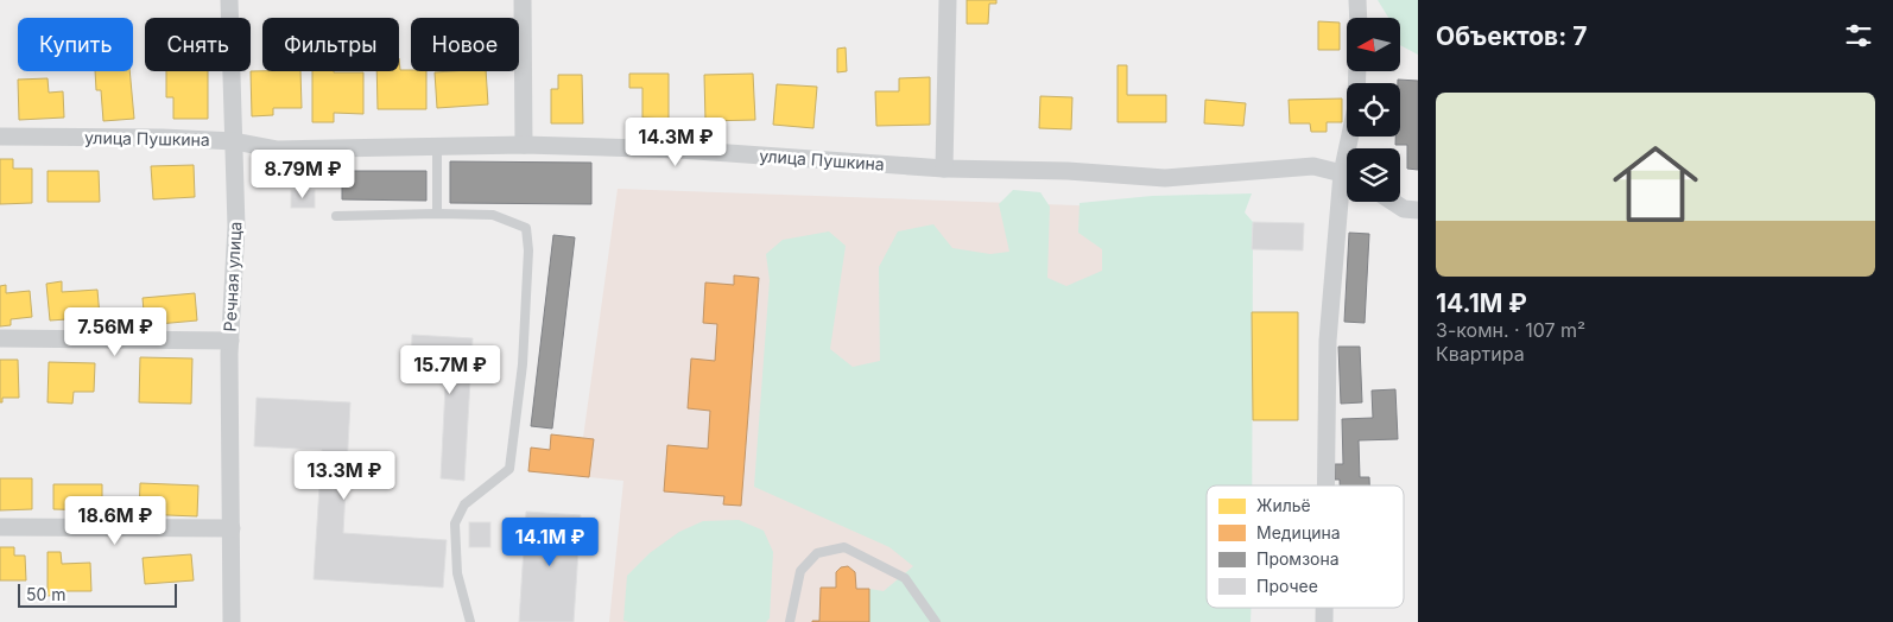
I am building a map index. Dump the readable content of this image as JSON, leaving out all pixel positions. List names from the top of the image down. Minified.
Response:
{"streets":{"street":["улица Пушкина","Речная улица"]},"crossings":[["улица Пушкина","Речная улица"]],"legend":["Жильё","Медицина","Промзона","Прочее"],"scale_bar":"50 m","north":"left","page":{"heading":"Объектов: 7","chip":["Купить","Снять","Фильтры","Новое"],"list":[{"name":"14.1M ₽","note":"3-комн. · 107 m² · Квартира"}],"price":["14.3M ₽","8.79M ₽","7.56M ₽","15.7M ₽","13.3M ₽","18.6M ₽","14.1M ₽"],"scale":"50 m"}}
